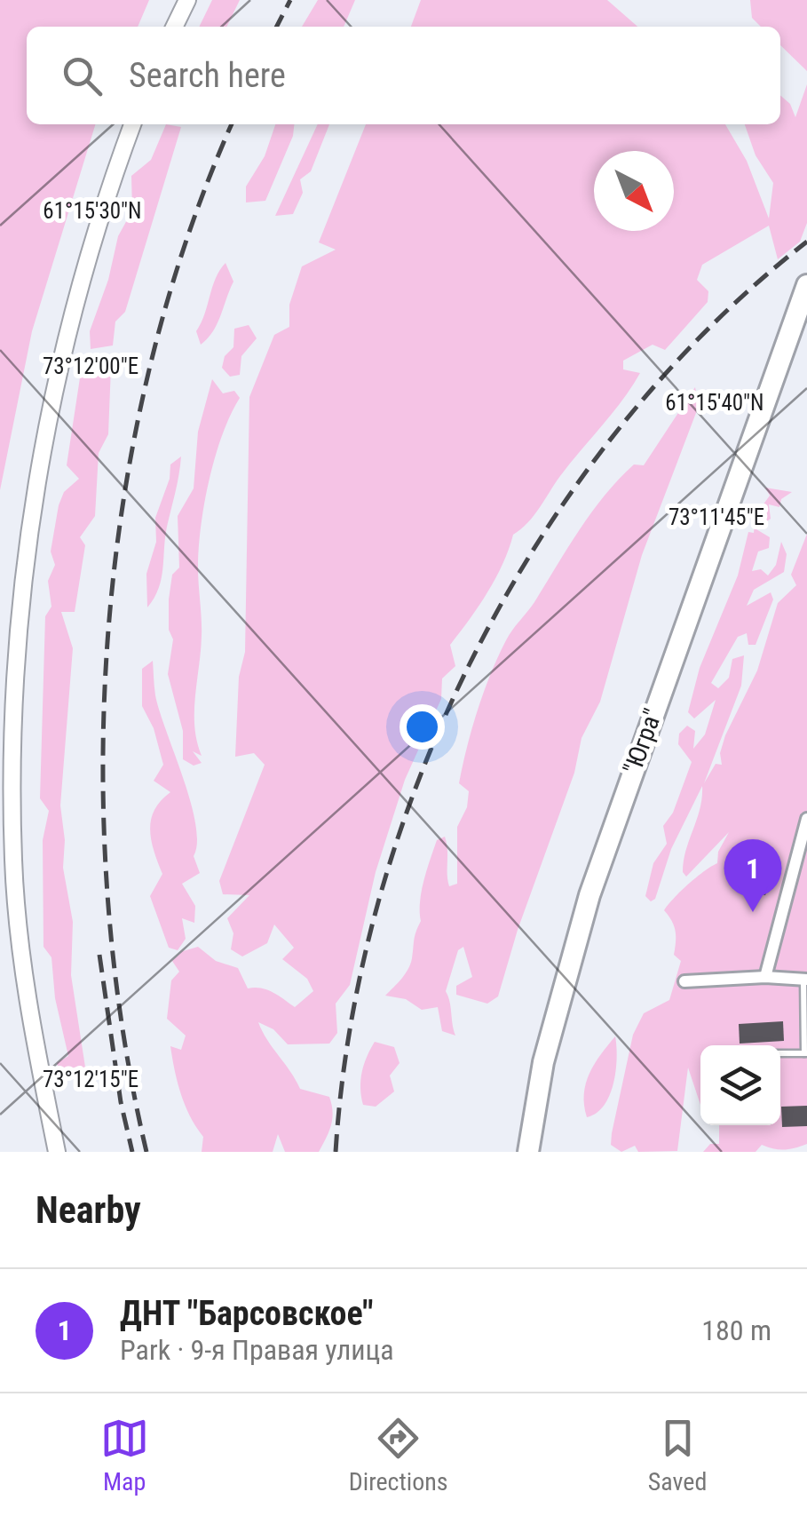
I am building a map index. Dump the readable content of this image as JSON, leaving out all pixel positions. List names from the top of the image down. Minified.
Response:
{"streets":{"highway":["\"Югра\""]},"north":"bottom right","page":{"search":"Search here","pins":"1","heading":"Nearby","list":[{"mark":"1","name":"ДНТ \"Барсовское\"","note":"Park · 9-я Правая улица","value":"180 m"}],"nav":["Map","Directions","Saved"]},"coordinates":["61°15'30\"N","73°12'00\"E","61°15'40\"N","73°11'45\"E","73°12'15\"E"]}
